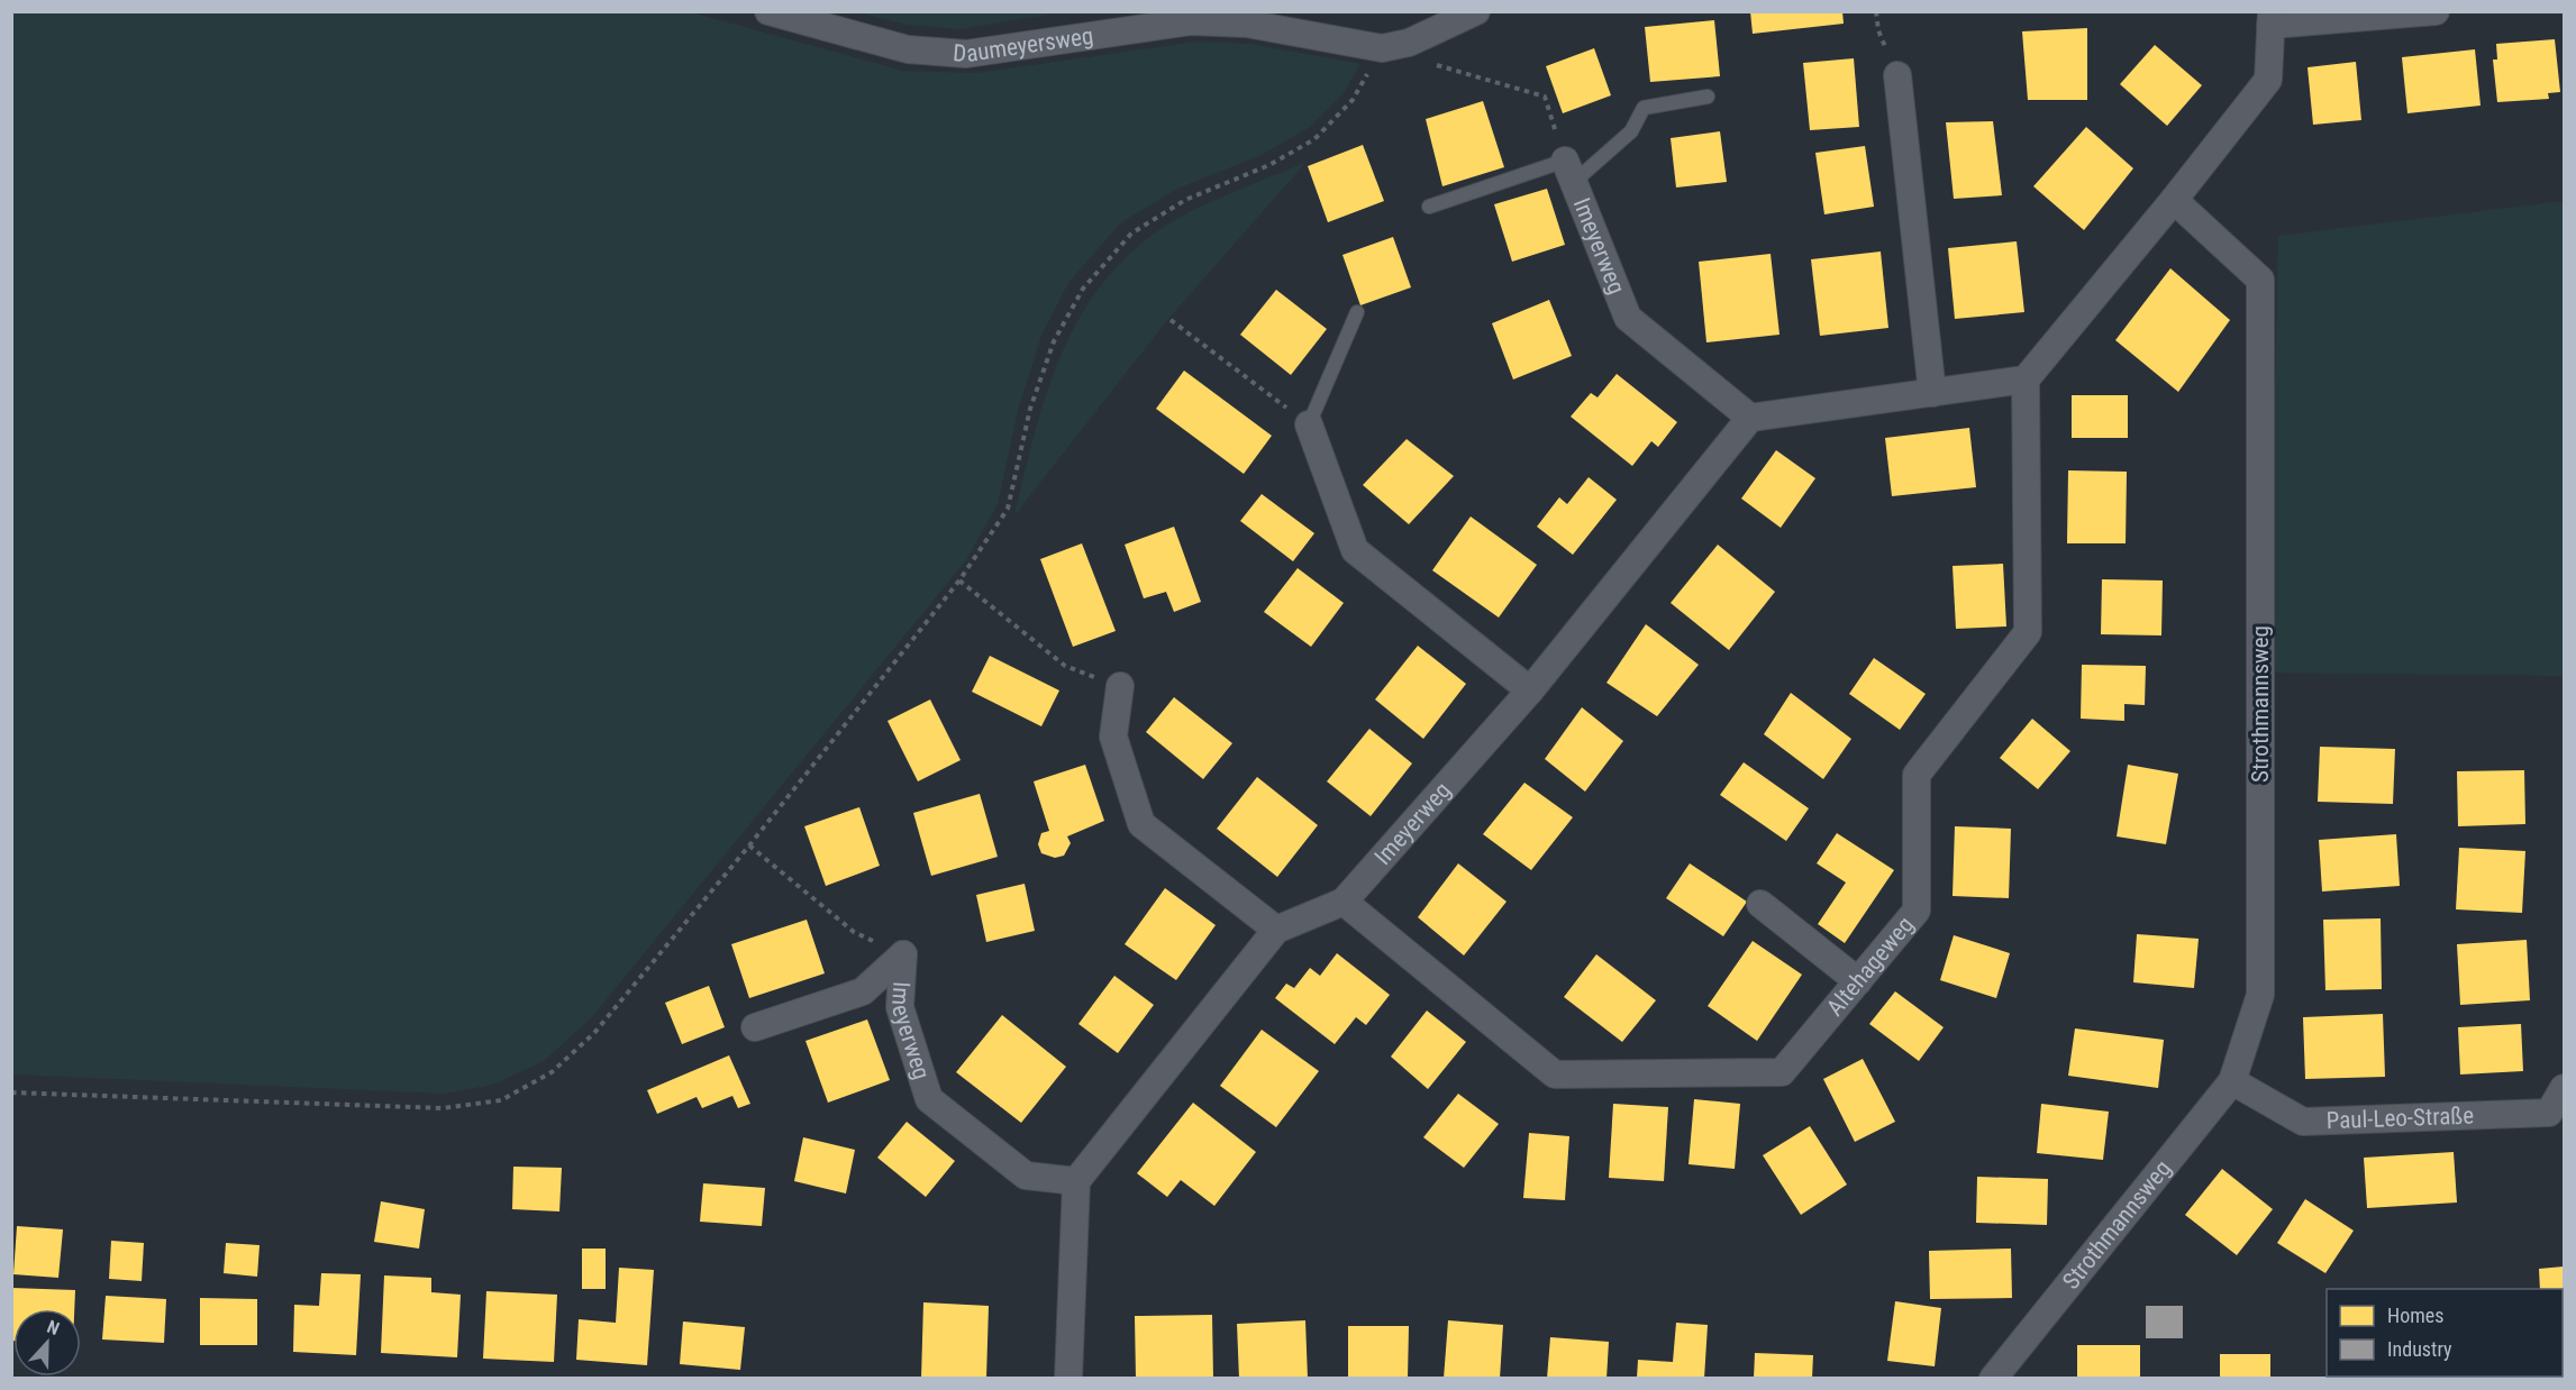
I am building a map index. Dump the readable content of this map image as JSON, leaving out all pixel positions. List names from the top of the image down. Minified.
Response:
{"streets":{"street":["Daumeyersweg","Imeyerweg","Strothmannsweg","Altehageweg","Paul-Leo-Straße"]},"crossings":[["Imeyerweg","Altehageweg"],["Strothmannsweg","Paul-Leo-Straße"]],"legend":["Homes","Industry"],"north":"top"}
